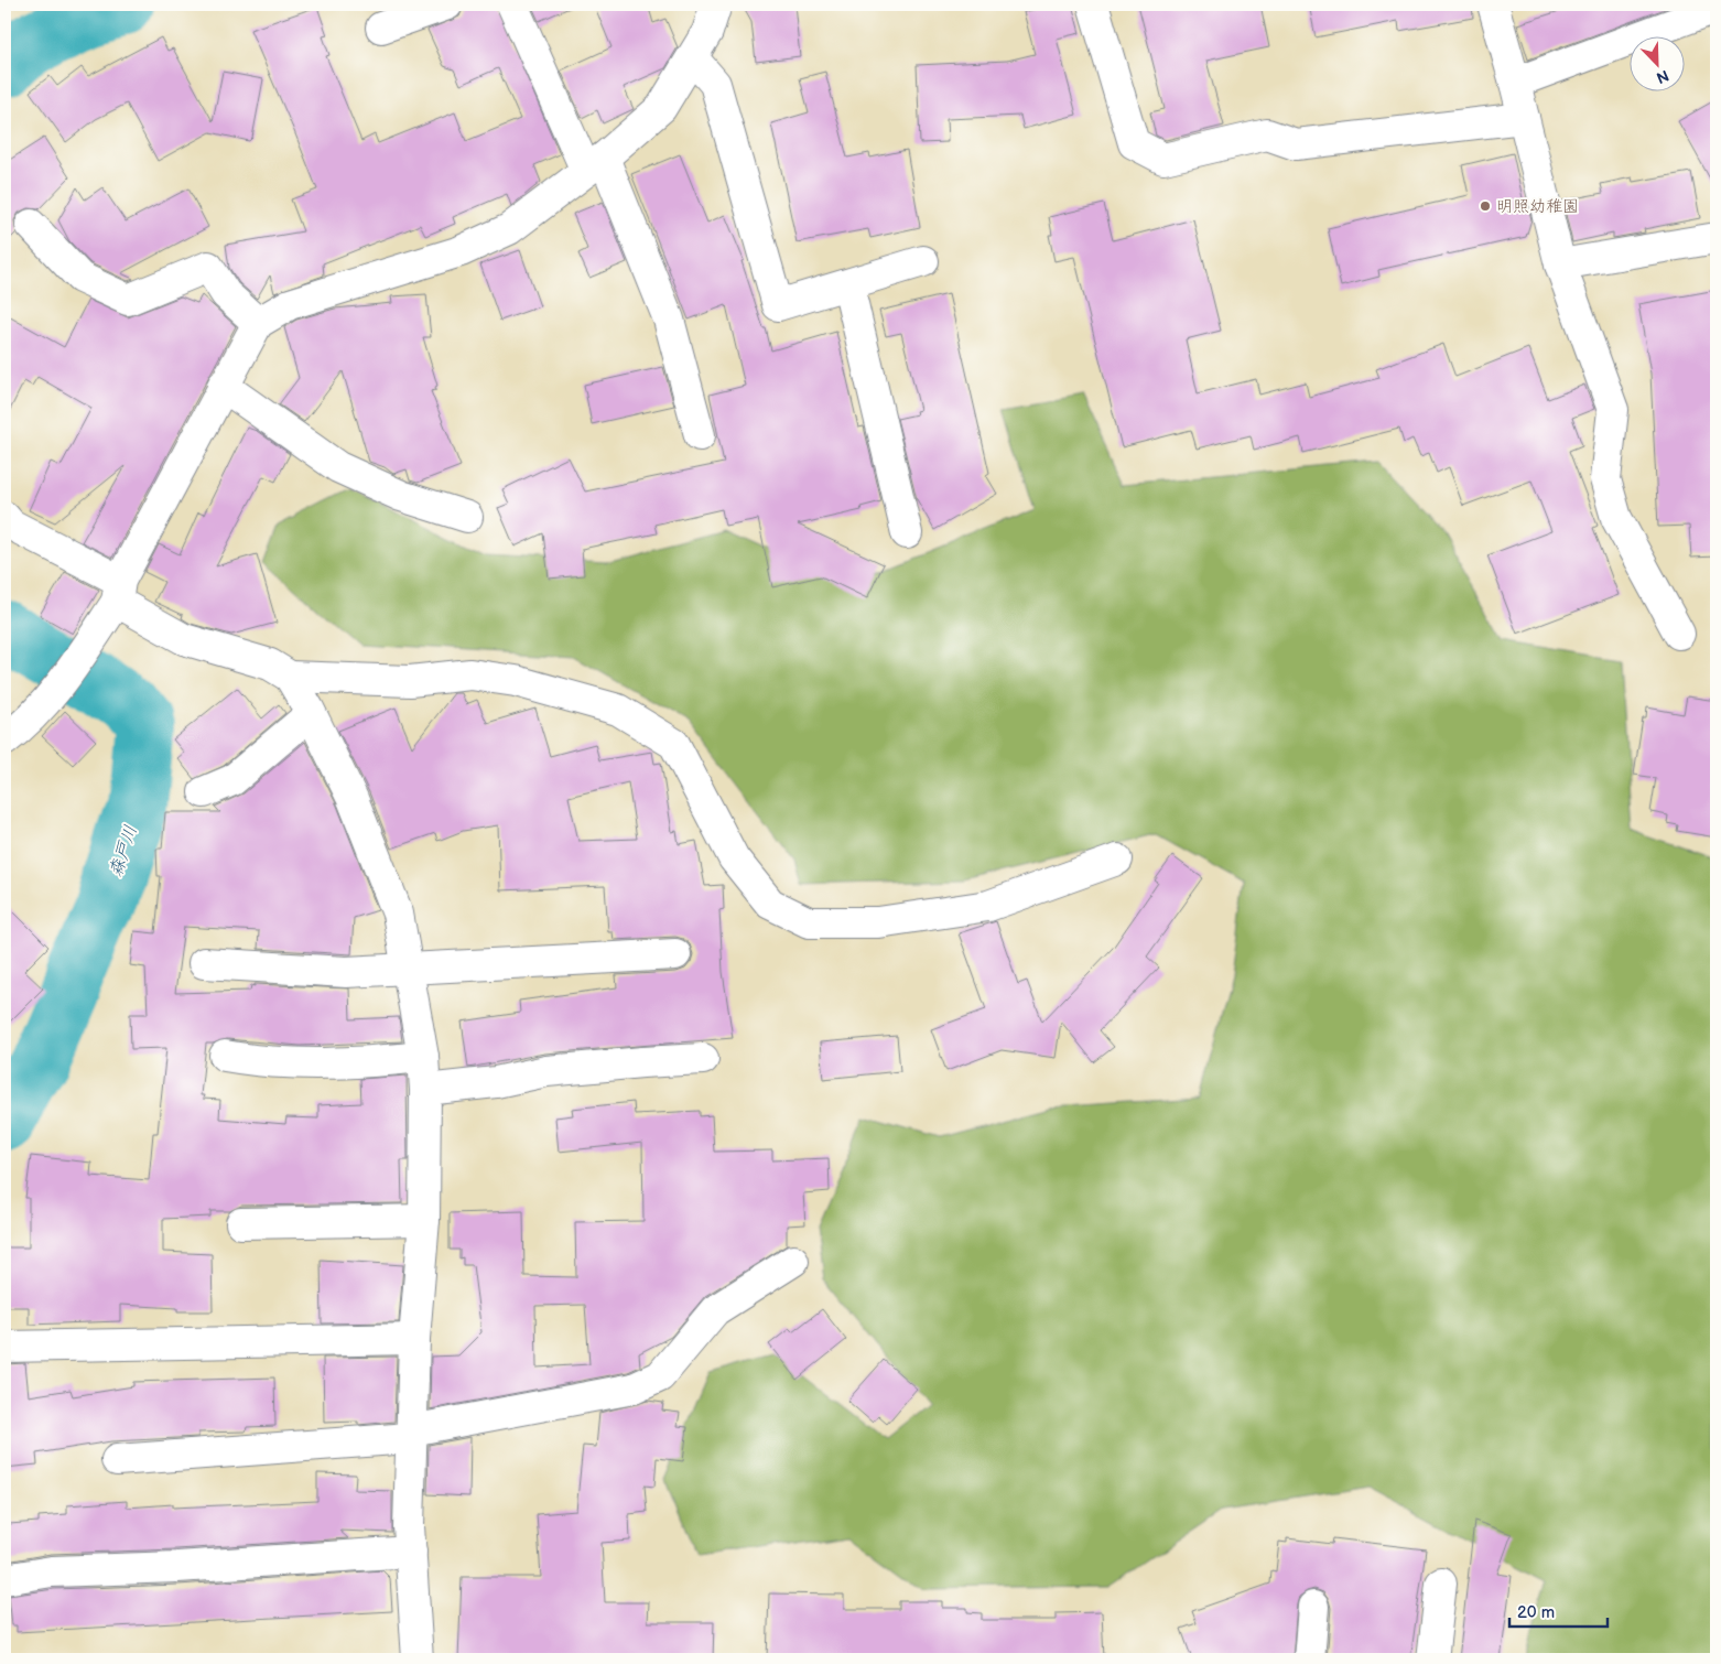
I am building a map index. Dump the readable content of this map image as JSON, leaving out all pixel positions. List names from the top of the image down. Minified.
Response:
{"water":["森戸川"],"places":["明照幼稚園"],"scale_bar":"20 m","north":"bottom right"}
